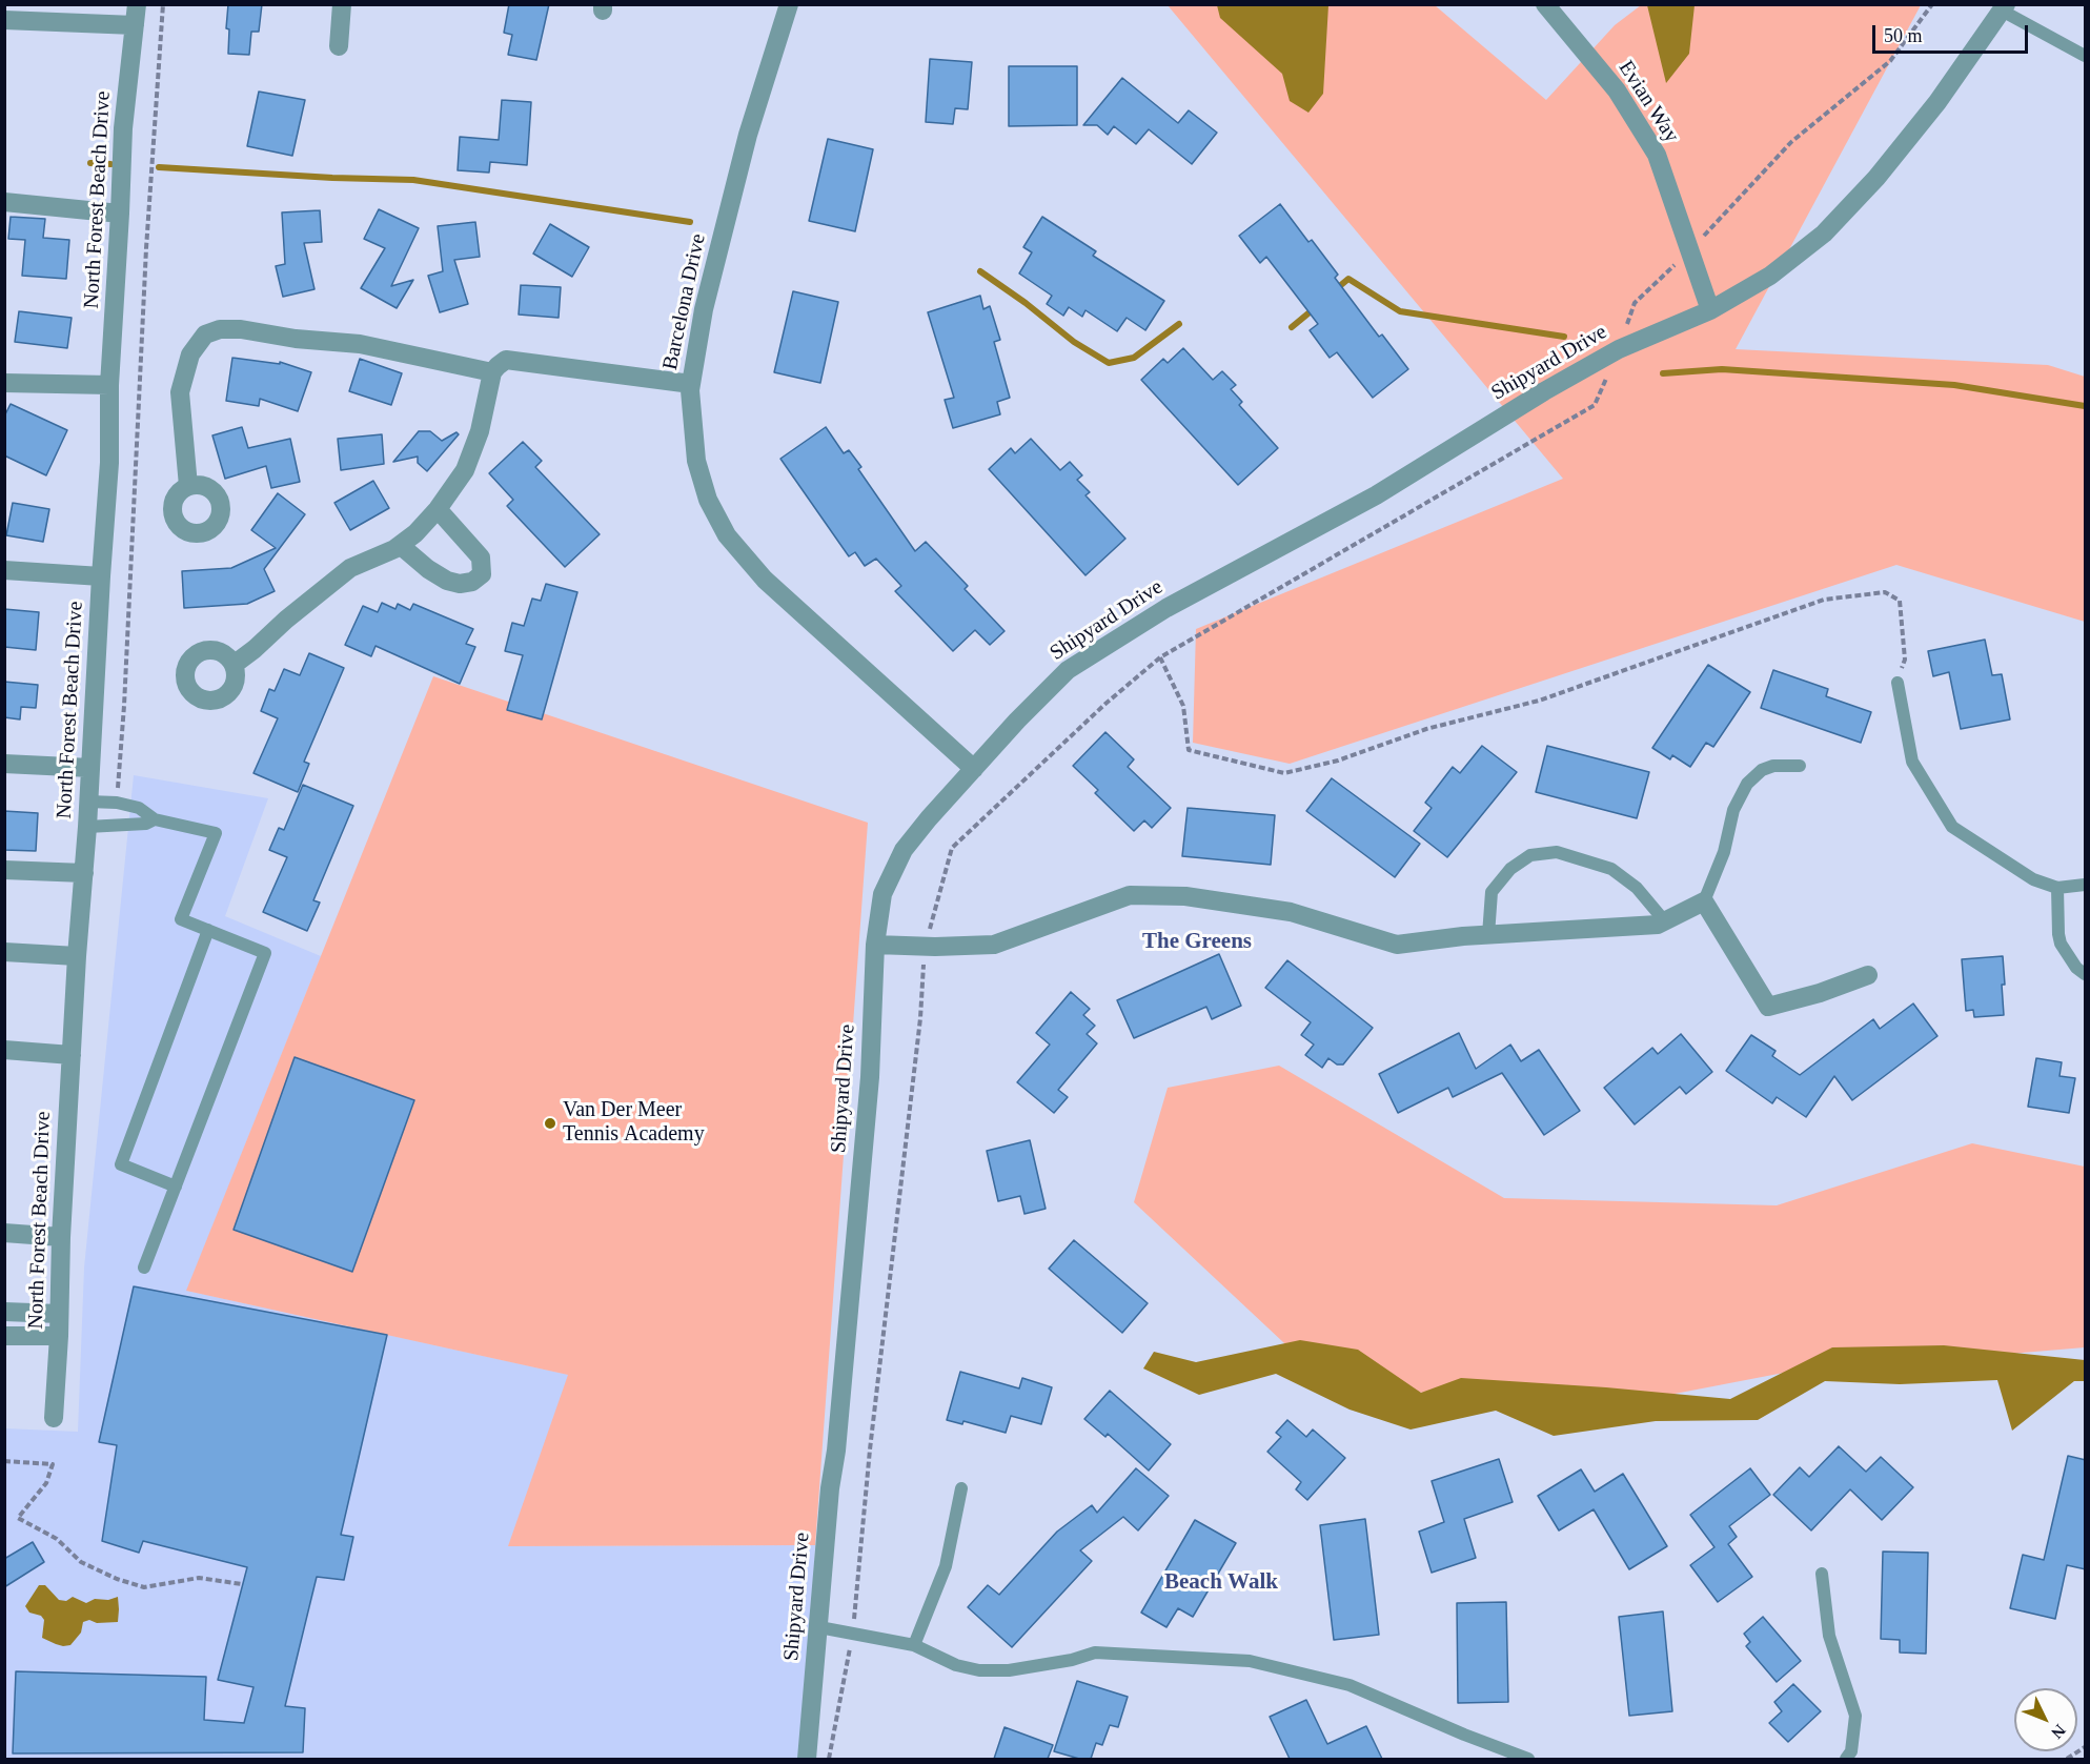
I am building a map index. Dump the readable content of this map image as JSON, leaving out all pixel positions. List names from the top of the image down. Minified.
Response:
{"streets":{"street":["Evian Way","North Forest Beach Drive","Barcelona Drive","Shipyard Drive"]},"crossings":[["Evian Way","Shipyard Drive"],["Barcelona Drive","Shipyard Drive"]],"districts":["The Greens","Beach Walk"],"places":["Van Der Meer Tennis Academy"],"scale_bar":"50 m","north":"bottom right"}
